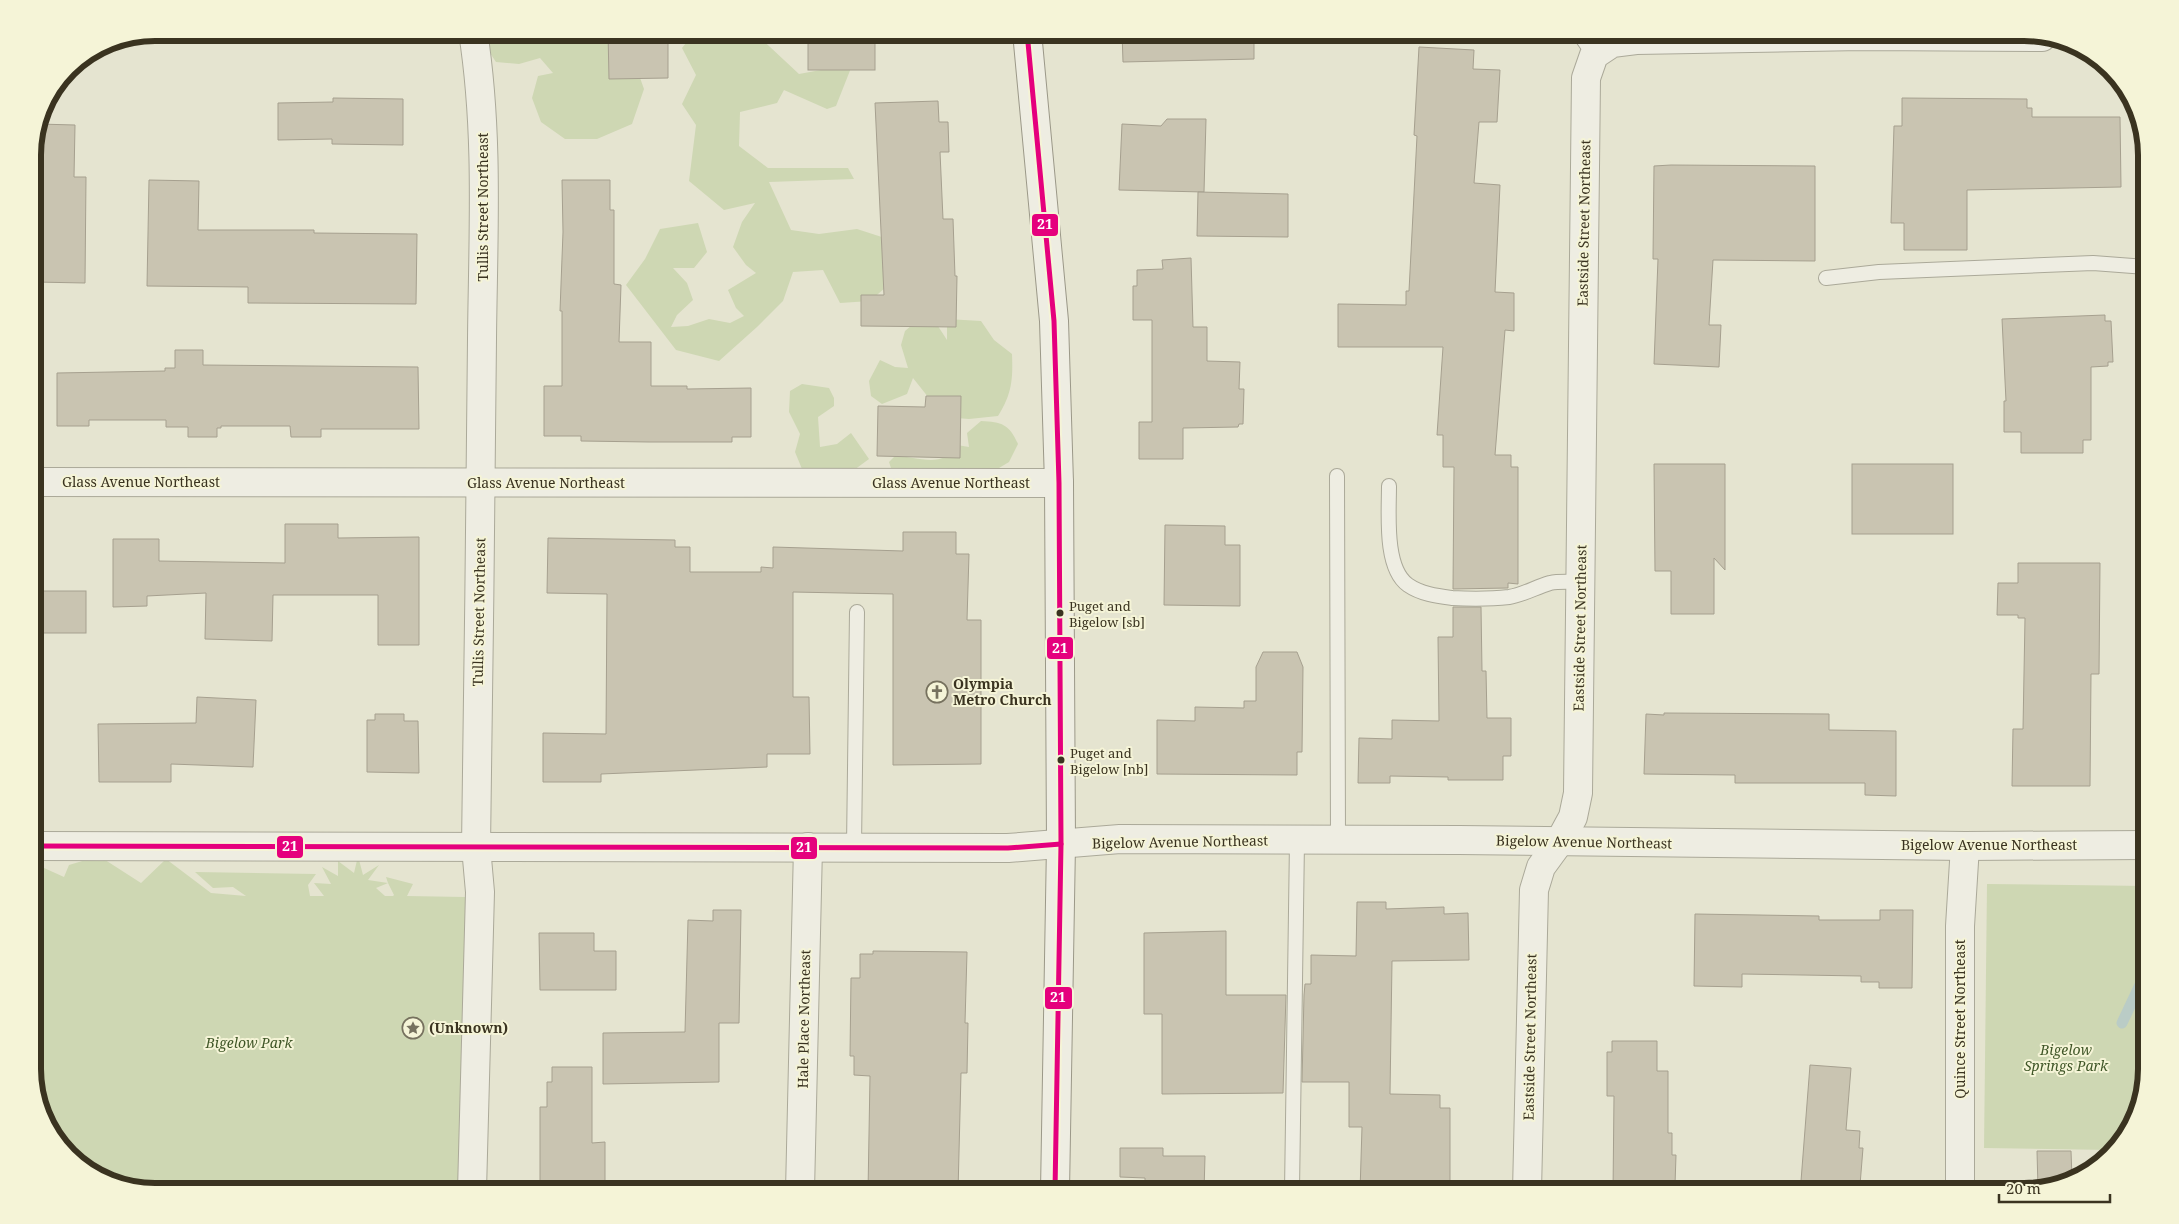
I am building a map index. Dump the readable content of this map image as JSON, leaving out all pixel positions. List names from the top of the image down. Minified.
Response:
{"streets":{"street":["Tullis Street Northeast","Eastside Street Northeast","Glass Avenue Northeast","Bigelow Avenue Northeast","Hale Place Northeast","Quince Street Northeast"]},"crossings":[["Tullis Street Northeast","Glass Avenue Northeast"],["Tullis Street Northeast","Bigelow Avenue Northeast"],["Eastside Street Northeast","Bigelow Avenue Northeast"],["Bigelow Avenue Northeast","Hale Place Northeast"],["Bigelow Avenue Northeast","Quince Street Northeast"]],"parks":["Bigelow Park","Bigelow Springs Park"],"places":{"other":["Puget and Bigelow [sb]","Puget and Bigelow [nb]"],"church":["Olympia Metro Church"],"place":["(Unknown)"]},"lines":["transit line 21"],"scale_bar":"20 m"}
